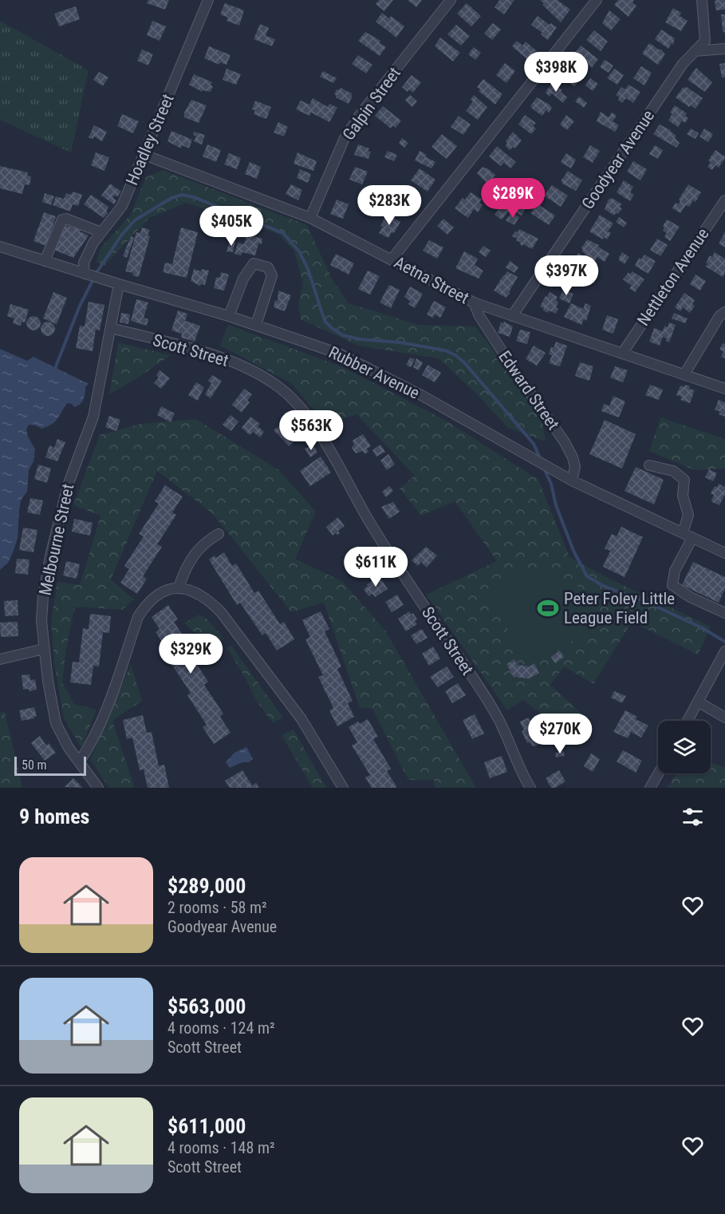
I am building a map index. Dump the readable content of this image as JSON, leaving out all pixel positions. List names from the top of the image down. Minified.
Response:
{"streets":{"street":["Galpin Street","Hoadley Street","Goodyear Avenue","Nettleton Avenue","Aetna Street","Scott Street","Rubber Avenue","Edward Street","Melbourne Street"]},"crossings":[["Galpin Street","Aetna Street"],["Hoadley Street","Aetna Street"],["Hoadley Street","Rubber Avenue"],["Goodyear Avenue","Aetna Street"],["Nettleton Avenue","Aetna Street"],["Aetna Street","Edward Street"],["Scott Street","Melbourne Street"],["Rubber Avenue","Edward Street"],["Rubber Avenue","Melbourne Street"]],"places":{"sports":["Peter Foley Little League Field"]},"scale_bar":"50 m","page":{"price":["$398K","$289K","$283K","$405K","$397K","$563K","$611K","$329K","$270K"],"scale":"50 m","heading":"9 homes","list":[{"name":"$289,000","note":"2 rooms · 58 m² · Goodyear Avenue"},{"name":"$563,000","note":"4 rooms · 124 m² · Scott Street"},{"name":"$611,000","note":"4 rooms · 148 m² · Scott Street"}]}}
